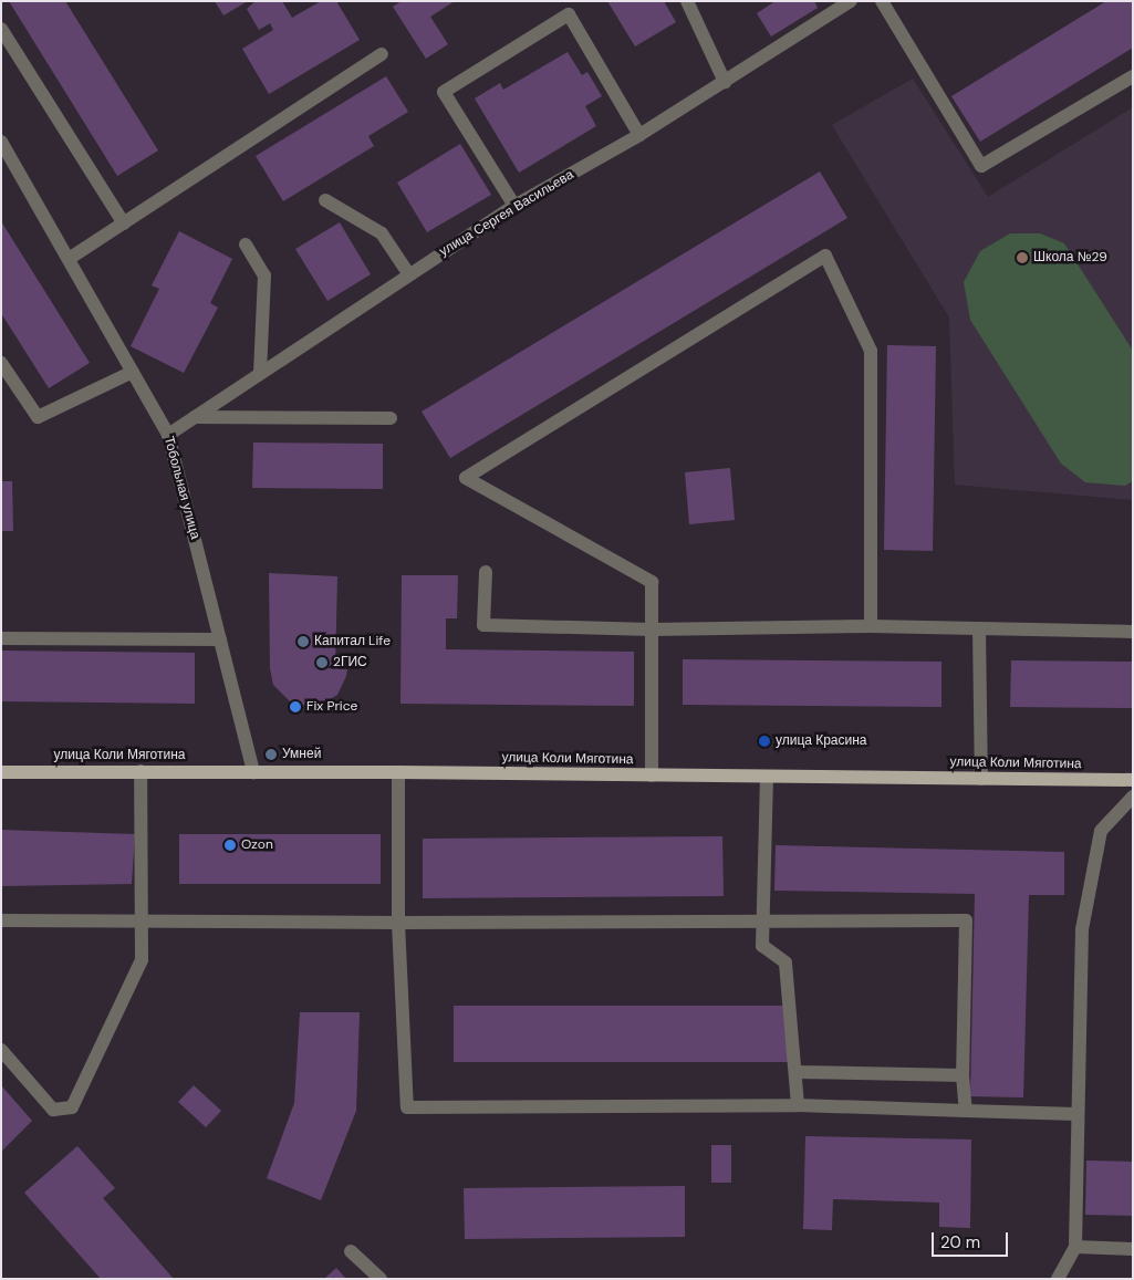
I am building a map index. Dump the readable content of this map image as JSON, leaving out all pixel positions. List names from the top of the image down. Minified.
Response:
{"streets":{"main road":["улица Коли Мяготина"],"street":["улица Сергея Васильева","Тобольная улица"]},"crossings":[["улица Сергея Васильева","Тобольная улица"],["Тобольная улица","улица Коли Мяготина"]],"places":["Школа №29","Капитал Life","2ГИС","Fix Price","улица Красина","Умней","Ozon"],"scale_bar":"20 m"}
